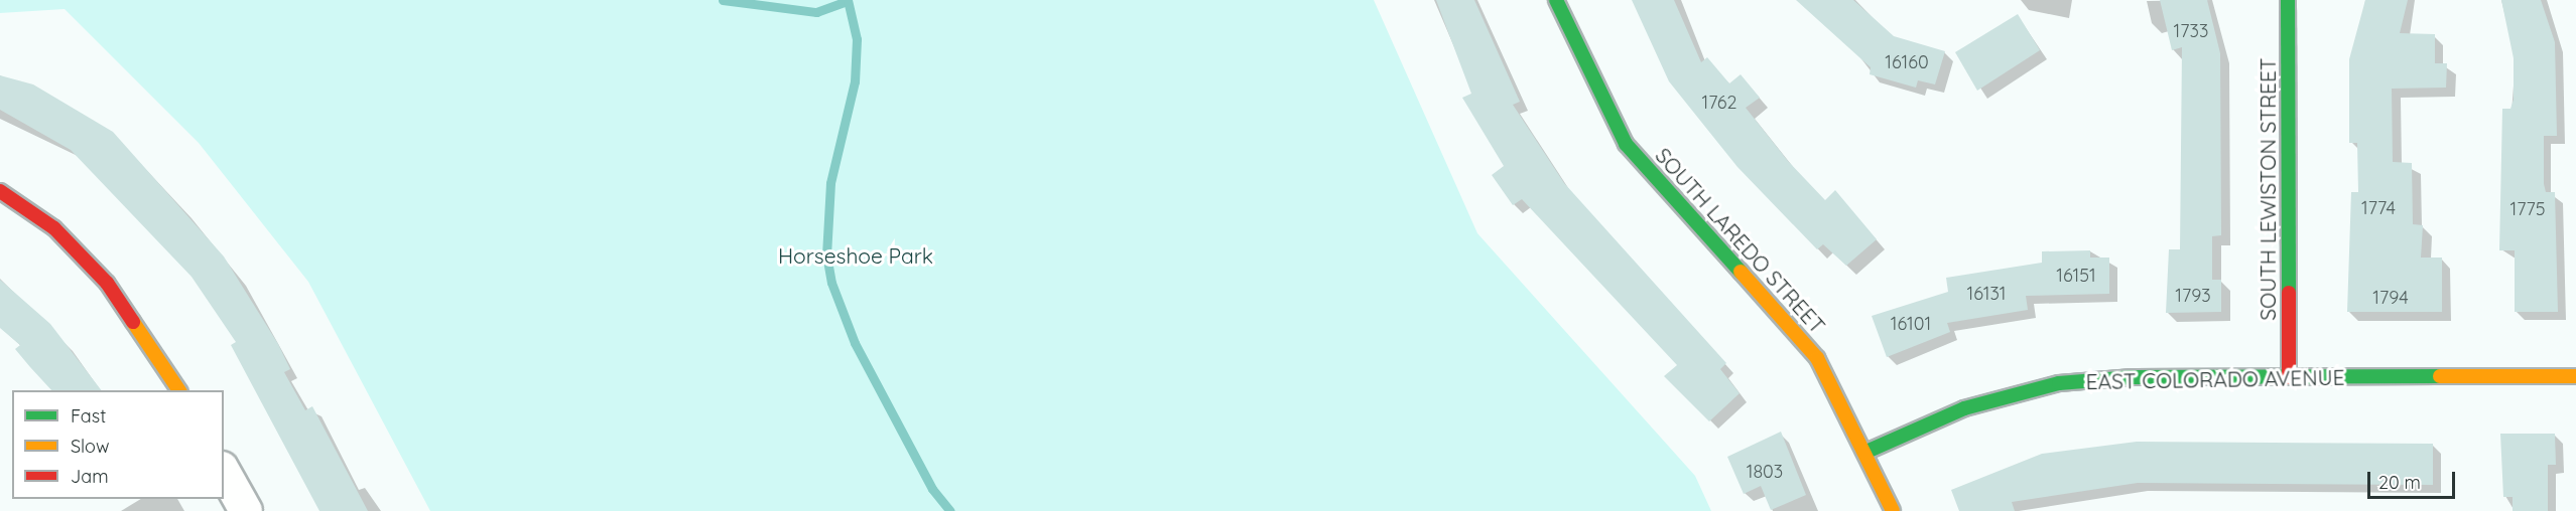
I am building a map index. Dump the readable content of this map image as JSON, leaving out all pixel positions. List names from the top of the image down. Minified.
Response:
{"streets":{"street":["SOUTH LEWISTON STREET","SOUTH LAREDO STREET","EAST COLORADO AVENUE"]},"crossings":[["SOUTH LEWISTON STREET","EAST COLORADO AVENUE"],["SOUTH LAREDO STREET","EAST COLORADO AVENUE"]],"parks":["Horseshoe Park"],"house_numbers":["1733","16160","1762","1774","1775","16151","16131","1793","1794","16101","1803"],"legend":["Fast","Slow","Jam"],"scale_bar":"20 m"}
